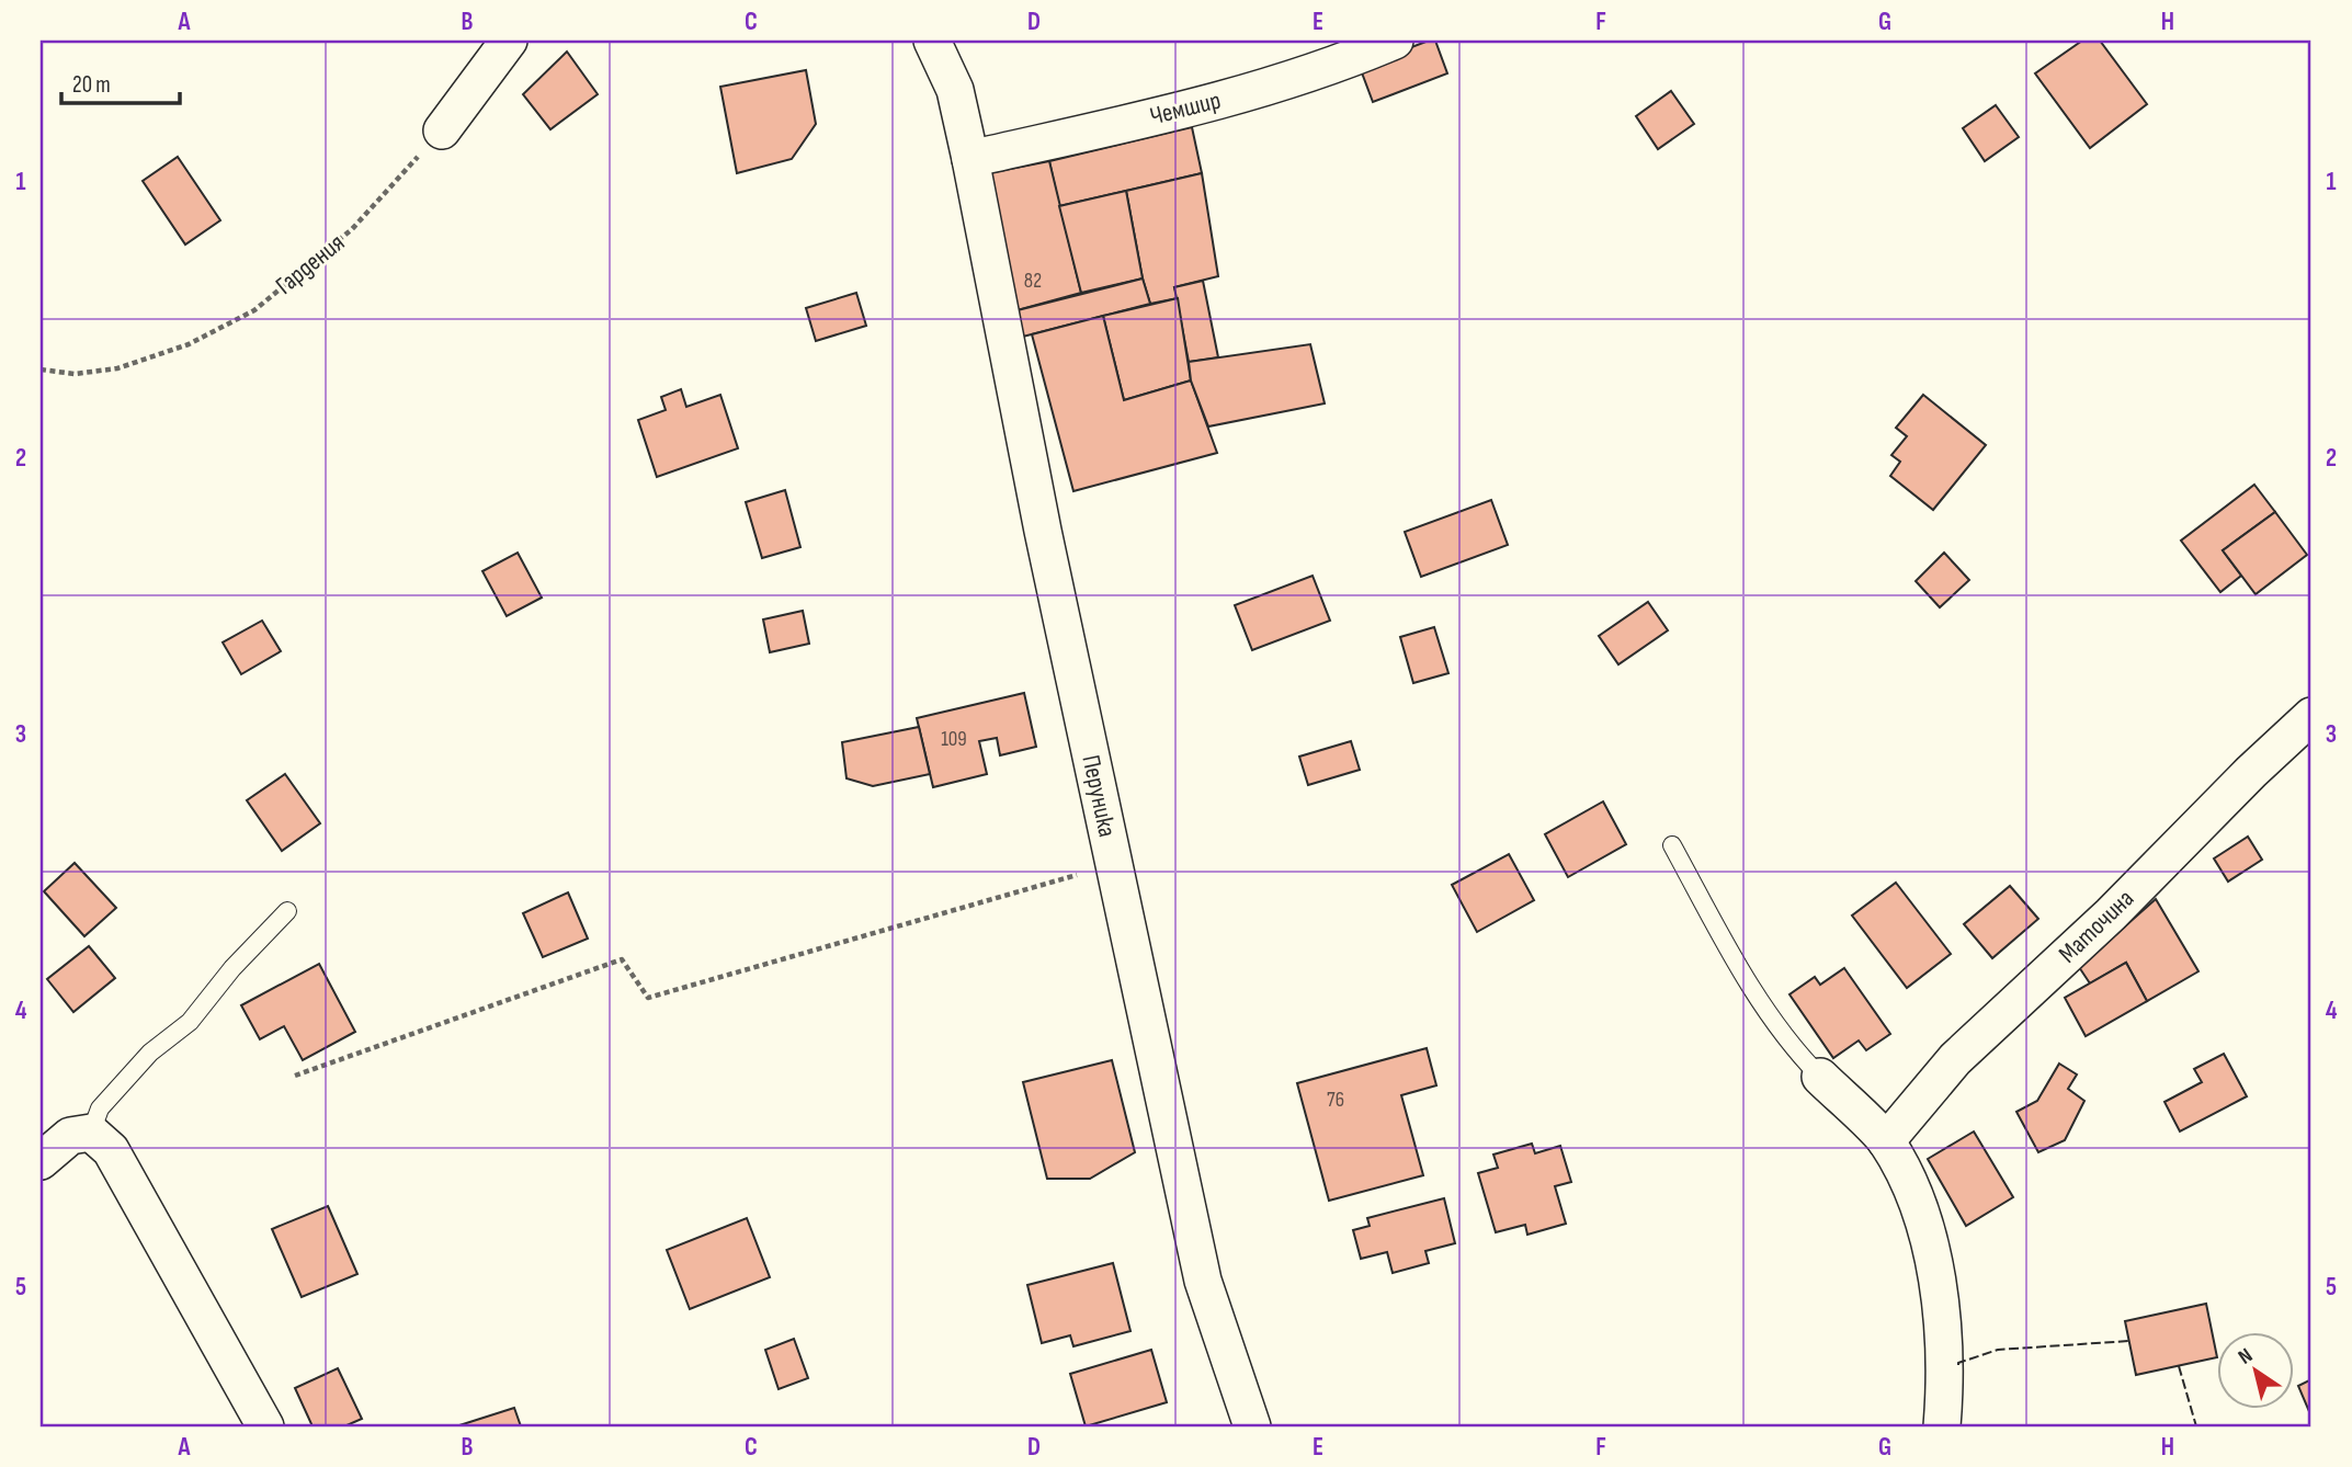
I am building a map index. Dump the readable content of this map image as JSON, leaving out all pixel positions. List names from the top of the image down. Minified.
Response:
{"streets":{"street":["Чемшир","Перуника","Маточина"],"path":["Гардения"]},"crossings":[["Чемшир","Перуника"]],"house_numbers":["82","109","76"],"scale_bar":"20 m","north":"top left","grid":{"columns":["A","B","C","D","E","F","G","H"],"rows":["1","2","3","4","5"]}}
